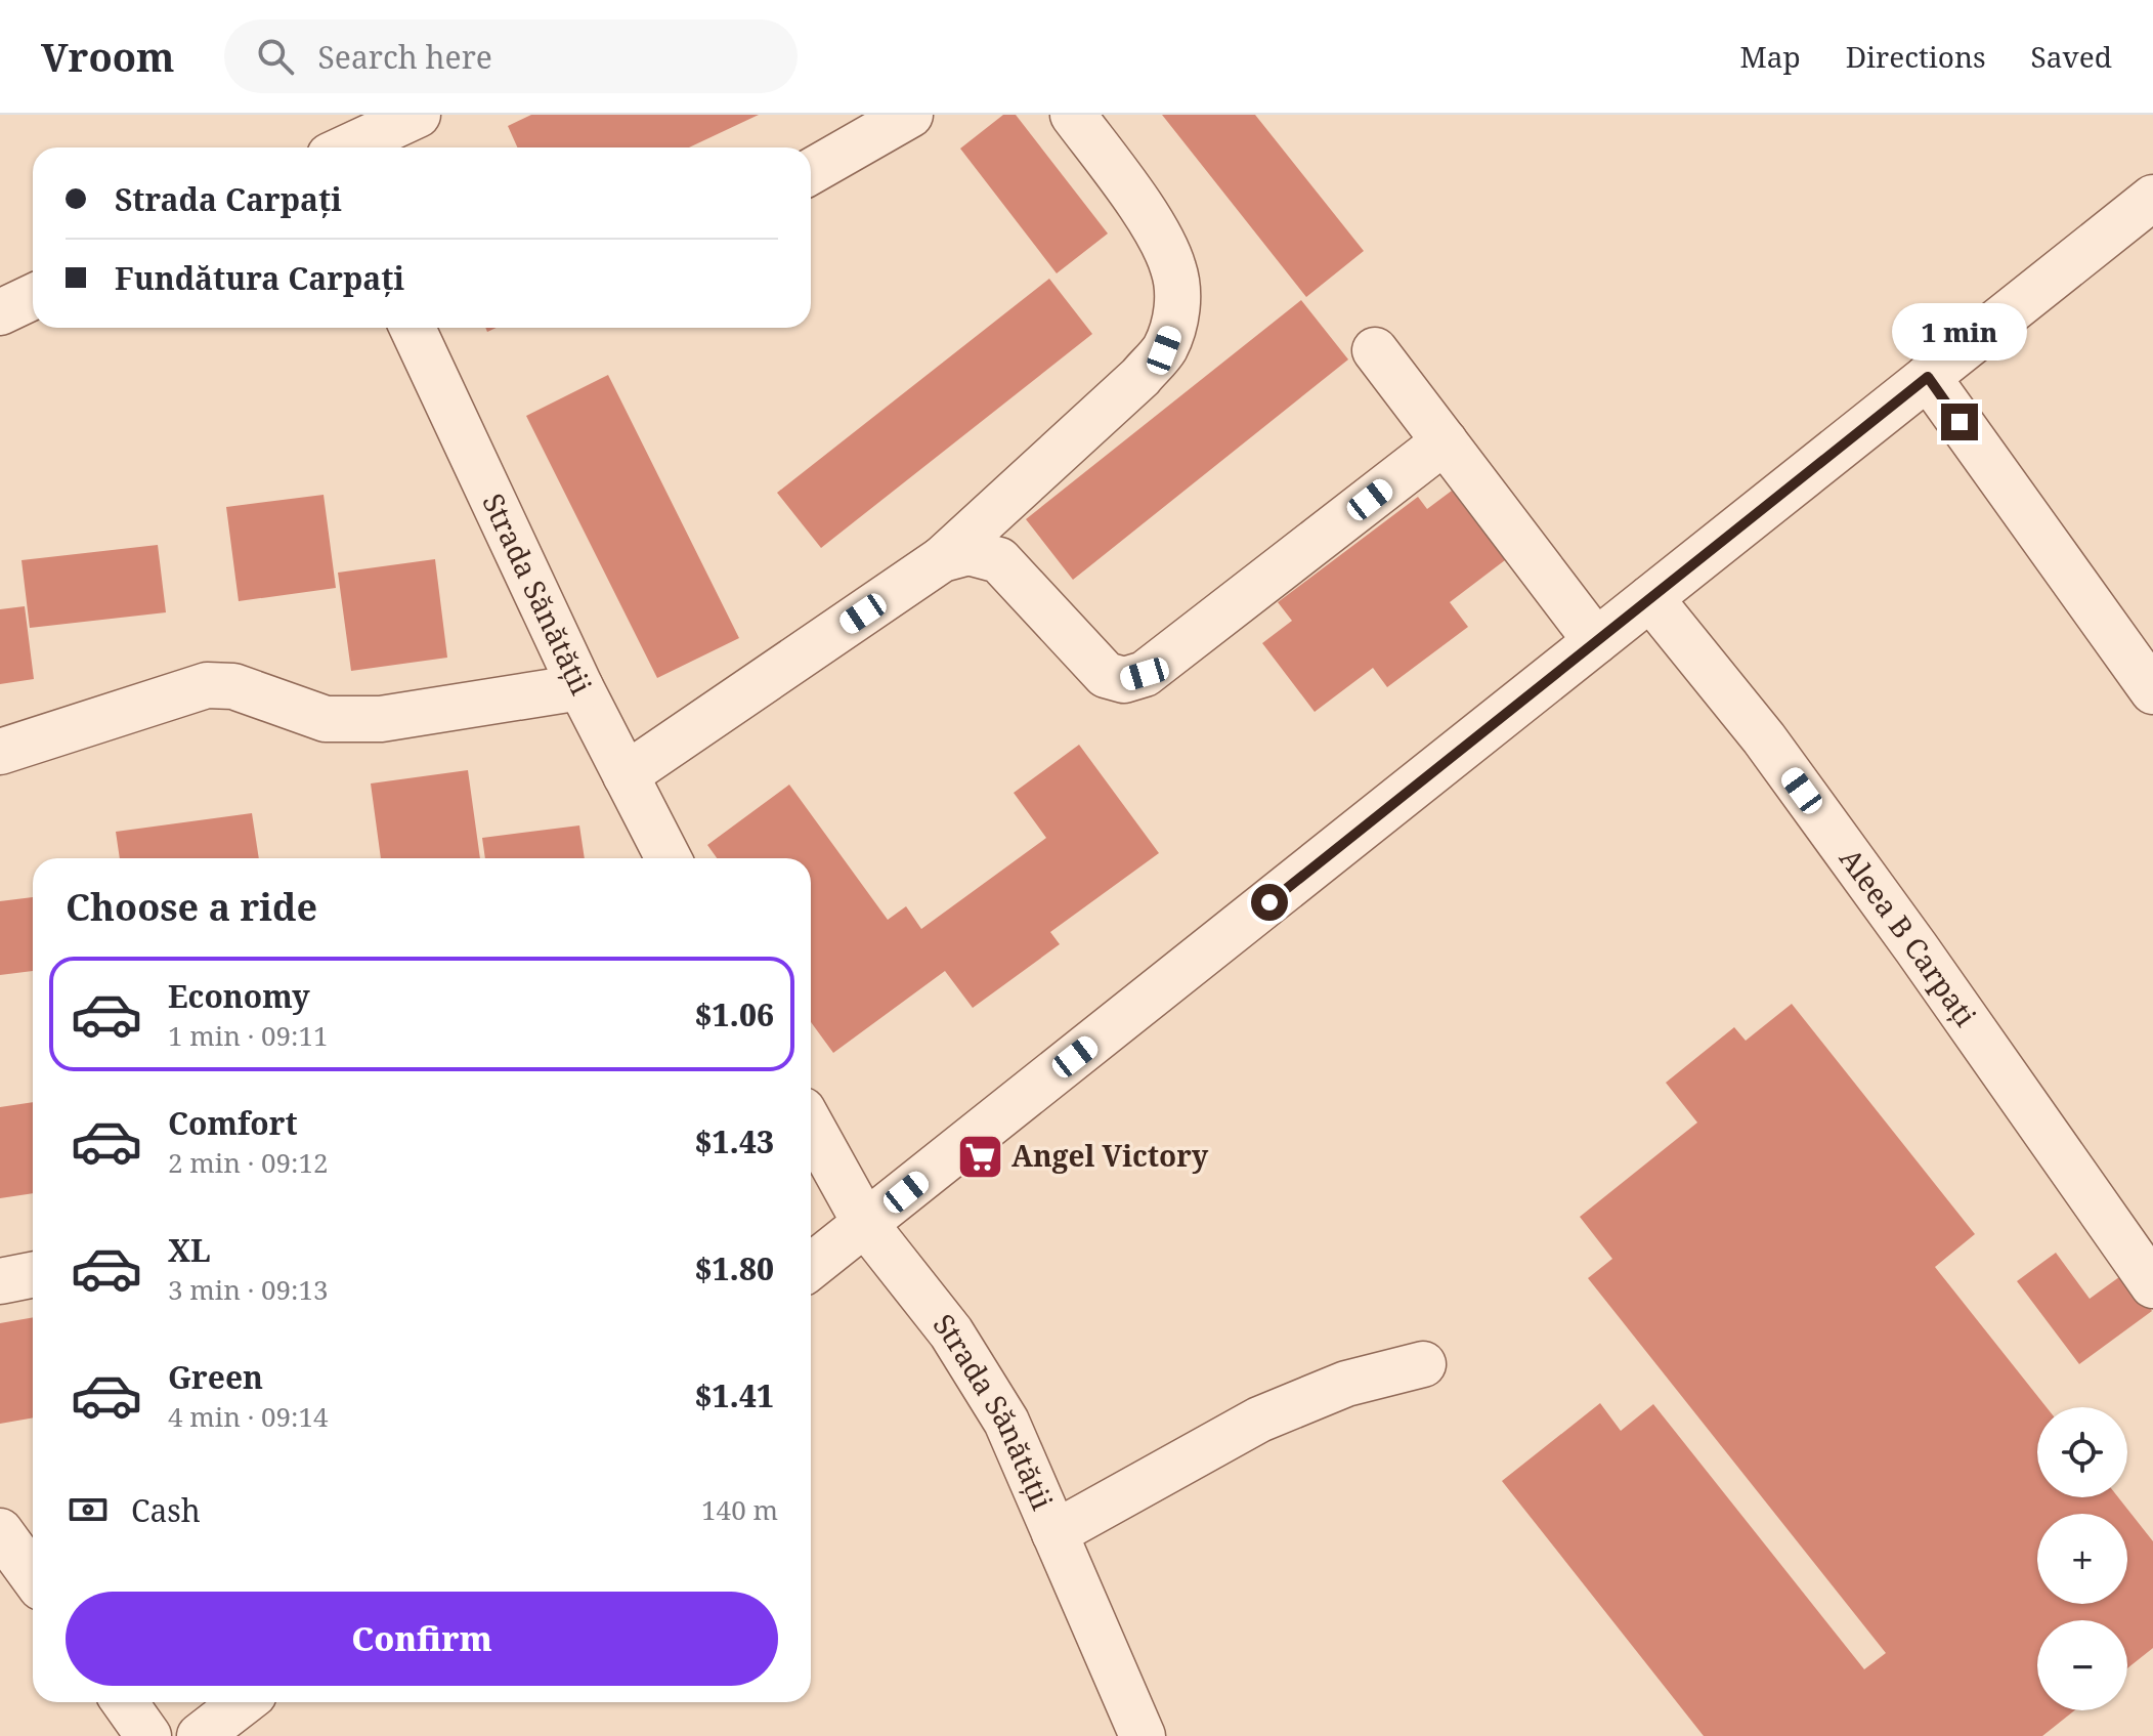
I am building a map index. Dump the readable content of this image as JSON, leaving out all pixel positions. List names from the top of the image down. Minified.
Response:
{"streets":{"street":["Strada Sănătății","Aleea B Carpați"]},"places":{"supermarket":["Angel Victory"]},"page":{"header":"Vroom","search":"Search here","nav":["Map","Directions","Saved"],"banner":["Strada Carpați","Fundătura Carpați"],"bubble":"1 min","heading":"Choose a ride","list":[{"name":"Economy","note":"1 min · 09:11","value":"$1.06"},{"name":"Comfort","note":"2 min · 09:12","value":"$1.43"},{"name":"XL","note":"3 min · 09:13","value":"$1.80"},{"name":"Green","note":"4 min · 09:14","value":"$1.41"}],"map_buttons":["+","−"],"pay":["Cash","140 m"],"buttons":"Confirm"}}
